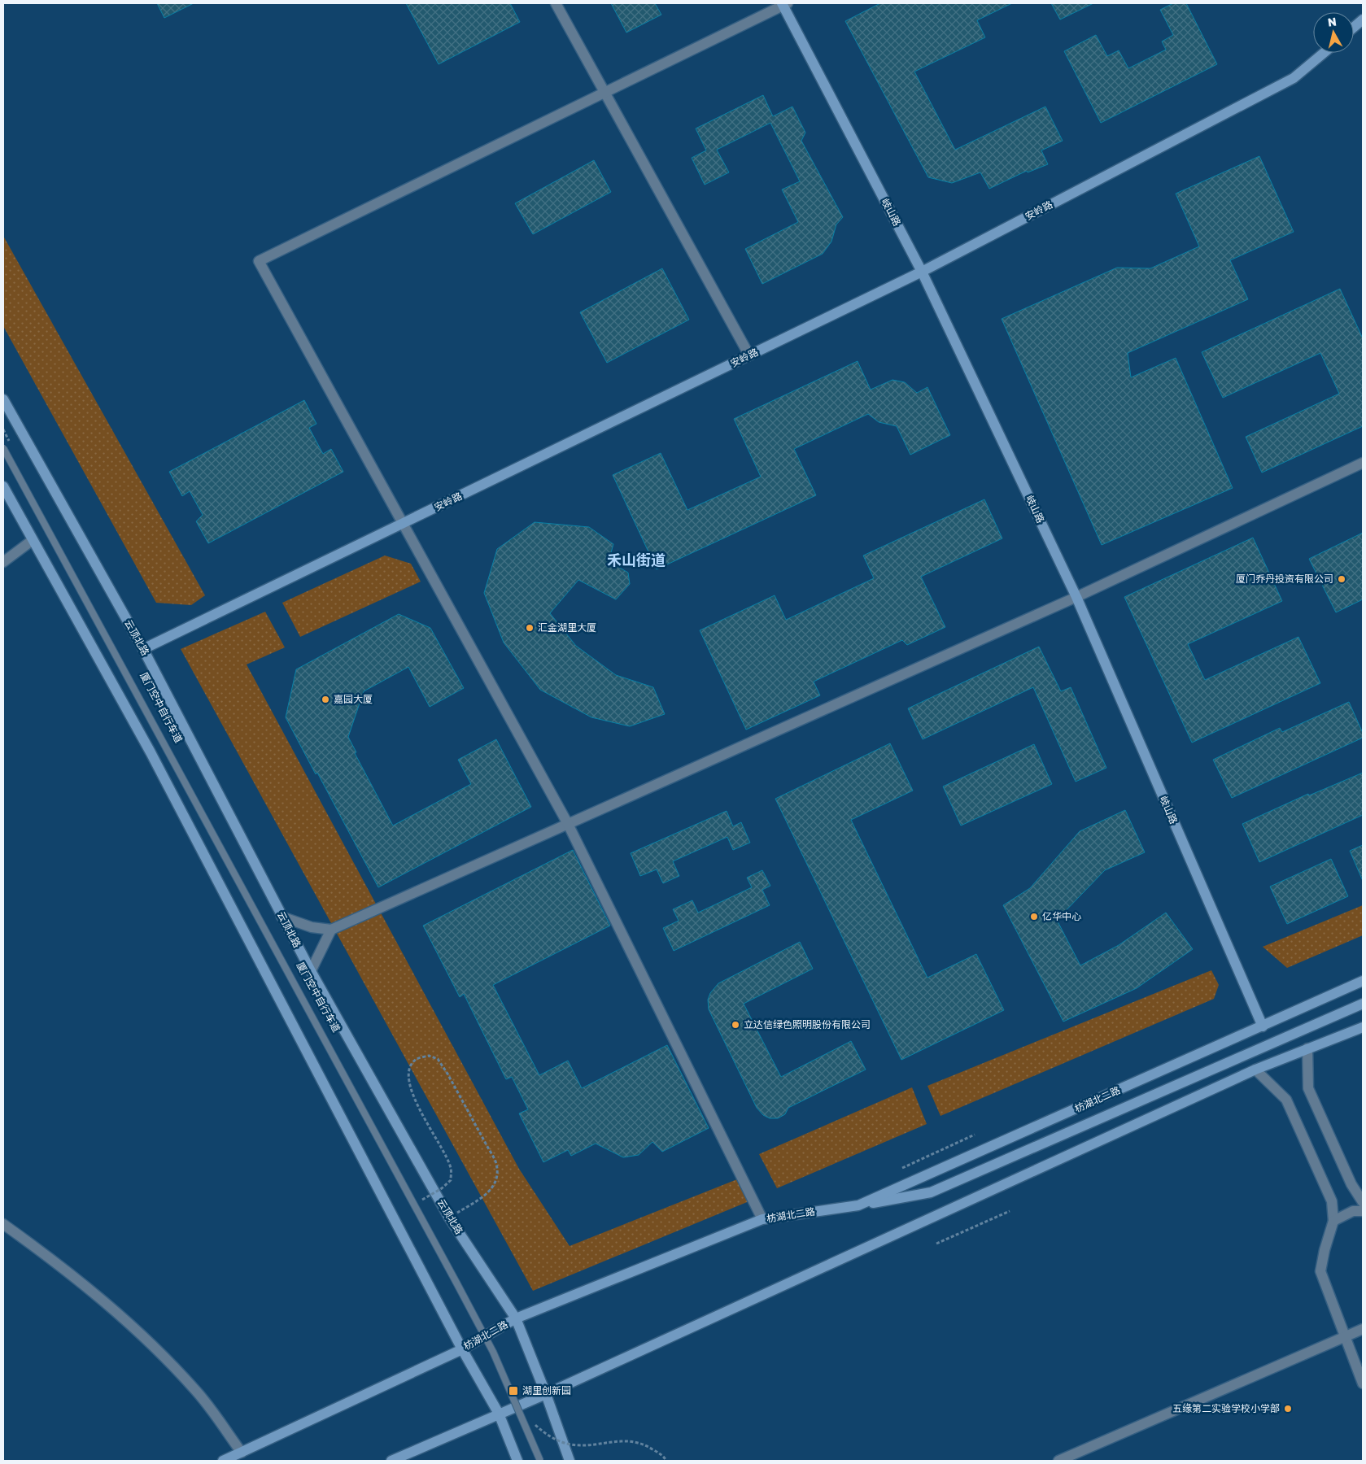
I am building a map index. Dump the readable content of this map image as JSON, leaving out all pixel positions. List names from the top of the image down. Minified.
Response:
{"streets":{"main road":["安岭路","岐山路","云顶北路","枋湖北二路"]},"crossings":[["安岭路","岐山路"],["安岭路","云顶北路"],["岐山路","枋湖北二路"],["云顶北路","枋湖北二路"]],"districts":["禾山街道"],"places":{"other":["厦门乔丹投资有限公司","汇金湖里大厦","嘉园大厦","亿华中心","立达信绿色照明股份有限公司","五缘第二实验学校小学部"],"transit":["湖里创新园"]},"north":"top"}
